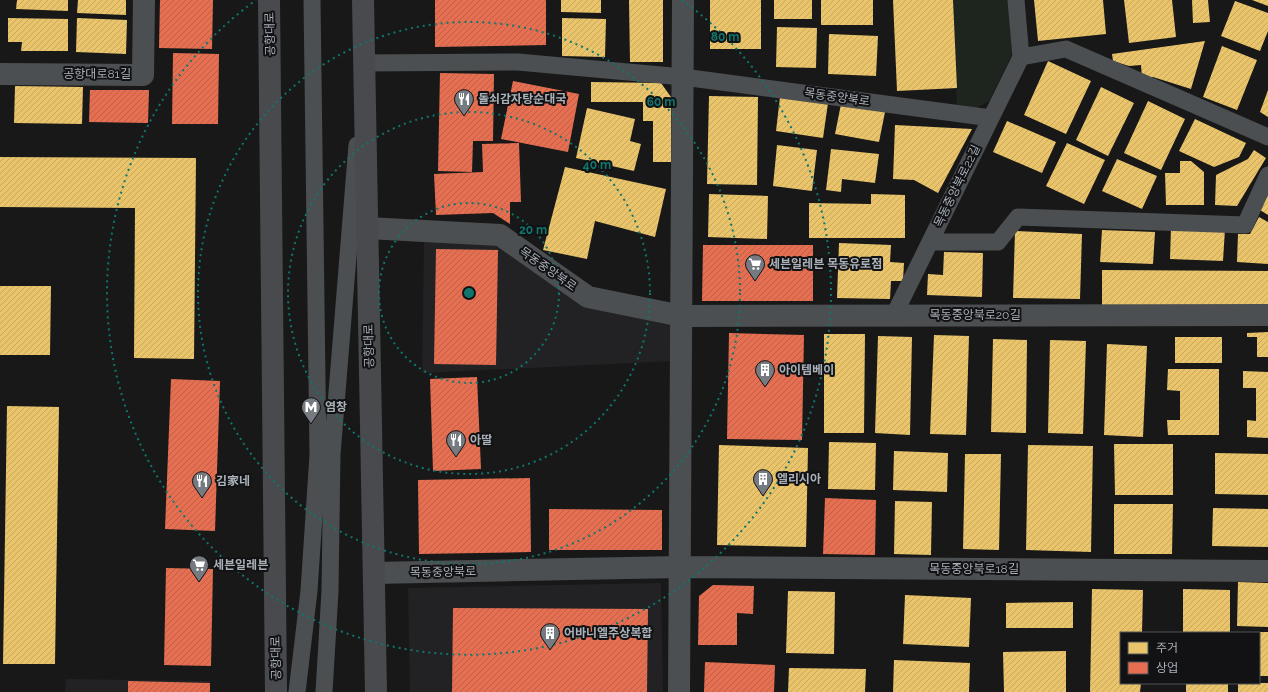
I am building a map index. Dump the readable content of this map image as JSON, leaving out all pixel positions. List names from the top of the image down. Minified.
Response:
{"streets":{"main road":["공항대로"],"street":["공항대로81길","목동중앙북로","목동중앙북로20길","목동중앙북로18길"],"lane":["목동중앙북로22길"]},"crossings":[["공항대로","목동중앙북로"],["목동중앙북로","목동중앙북로22길"],["목동중앙북로","목동중앙북로20길"],["목동중앙북로","목동중앙북로18길"],["목동중앙북로22길","목동중앙북로20길"]],"places":{"restaurant":["돌쇠감자탕순대국","아딸","김家네"],"supermarket":["세븐일레븐 목동유로점","세븐일레븐"],"building":["아이템베이","엘리시아","어바니엘주상복합"],"metro station":["염창"]},"legend":["주거","상업"],"rings":["80 m","60 m","40 m","20 m"]}
